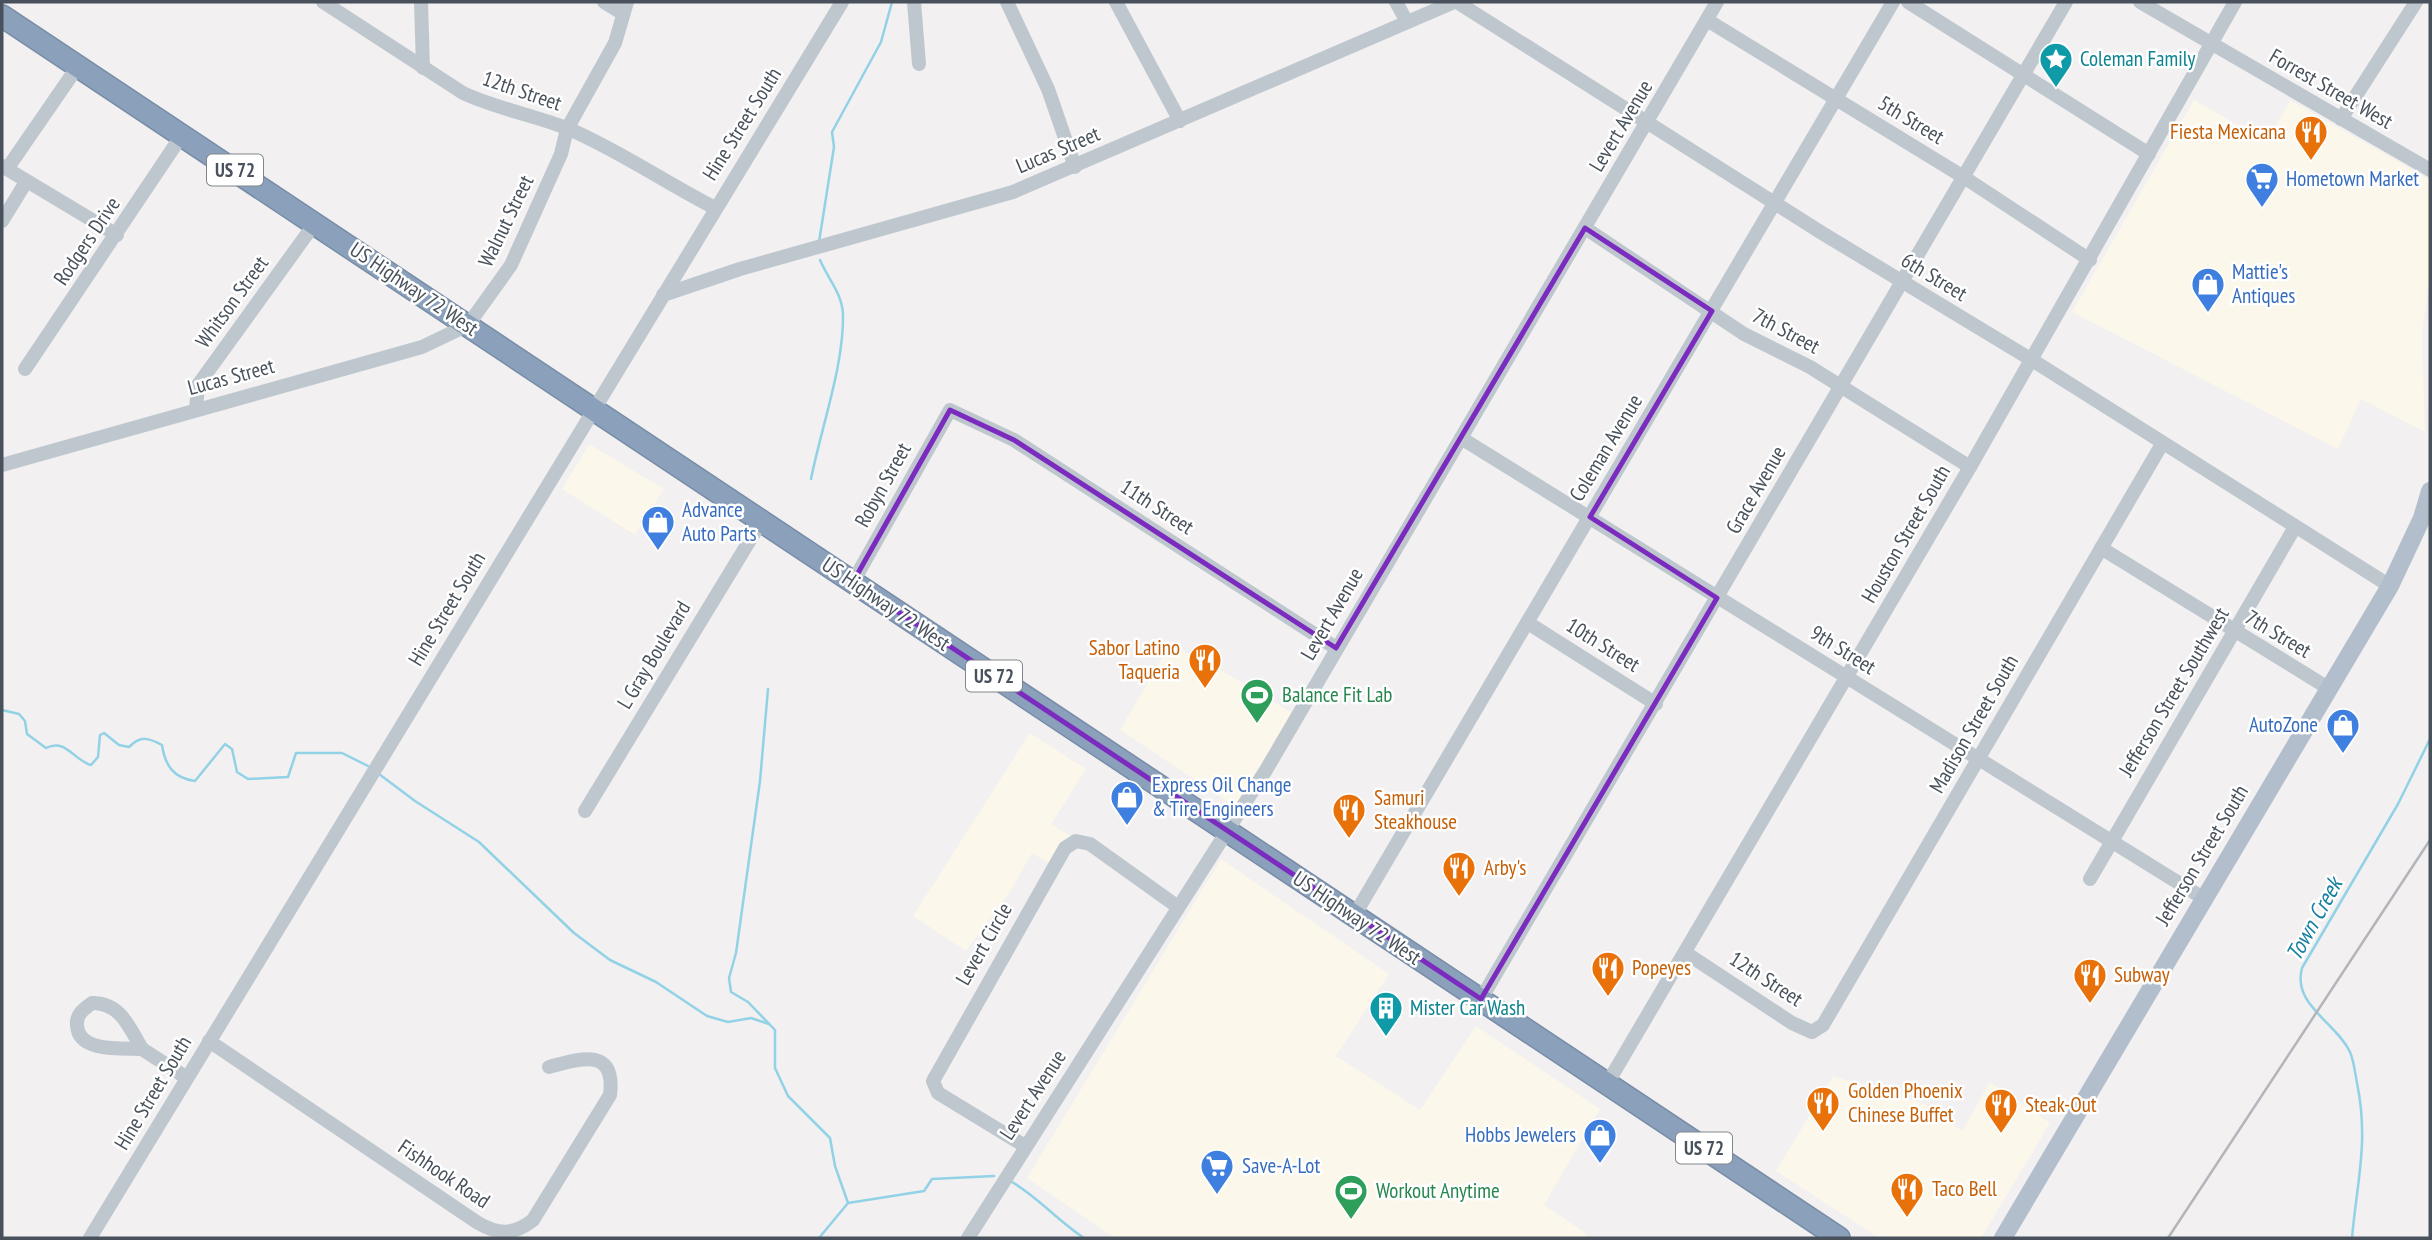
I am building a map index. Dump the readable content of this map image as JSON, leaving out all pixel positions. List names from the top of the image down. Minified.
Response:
{"streets":{"highway":["US 72","US Highway 72 West"],"main road":["Jefferson Street South"],"street":["Forrest Street West","12th Street","5th Street","Hine Street South","Levert Avenue","Lucas Street","Walnut Street","Rodgers Drive","6th Street","Whitson Street","7th Street","Coleman Avenue","Robyn Street","Grace Avenue","11th Street","Houston Street South","10th Street","9th Street","L Gray Boulevard","Jefferson Street Southwest","Madison Street South","Levert Circle","Fishhook Road"]},"crossings":[["Forrest Street West","Houston Street South"],["12th Street","Hine Street South"],["12th Street","Walnut Street"],["12th Street","Houston Street South"],["12th Street","Madison Street South"],["5th Street","Levert Avenue"],["5th Street","Coleman Avenue"],["5th Street","Grace Avenue"],["5th Street","Houston Street South"],["Hine Street South","Lucas Street"],["Hine Street South","US Highway 72 West"],["Hine Street South","Fishhook Road"],["Levert Avenue","6th Street"],["Levert Avenue","US Highway 72 West"],["Levert Avenue","7th Street"],["Levert Avenue","11th Street"],["Levert Avenue","9th Street"],["Levert Avenue","Levert Circle"],["Lucas Street","Walnut Street"],["Lucas Street","6th Street"],["Lucas Street","US Highway 72 West"],["Lucas Street","Whitson Street"],["Walnut Street","US Highway 72 West"],["Rodgers Drive","US Highway 72 West"],["6th Street","Coleman Avenue"],["6th Street","Grace Avenue"],["6th Street","Houston Street South"],["6th Street","Jefferson Street Southwest"],["6th Street","Madison Street South"],["6th Street","Jefferson Street South"],["US Highway 72 West","Whitson Street"],["US Highway 72 West","Coleman Avenue"],["US Highway 72 West","Robyn Street"],["US Highway 72 West","Grace Avenue"],["US Highway 72 West","Houston Street South"],["US Highway 72 West","L Gray Boulevard"],["7th Street","Coleman Avenue"],["7th Street","Grace Avenue"],["7th Street","Houston Street South"],["7th Street","Jefferson Street Southwest"],["7th Street","Madison Street South"],["7th Street","Jefferson Street South"],["Coleman Avenue","10th Street"],["Coleman Avenue","9th Street"],["Robyn Street","11th Street"],["Grace Avenue","10th Street"],["Grace Avenue","9th Street"],["Houston Street South","9th Street"],["9th Street","Jefferson Street Southwest"],["9th Street","Madison Street South"],["9th Street","Jefferson Street South"]],"water":["Town Creek"],"places":{"place":["Coleman Family"],"restaurant":["Fiesta Mexicana","Sabor Latino Taqueria","Samuri Steakhouse","Arby's","Popeyes","Subway","Golden Phoenix Chinese Buffet","Steak-Out","Taco Bell"],"supermarket":["Hometown Market","Save-A-Lot"],"shop":["Mattie's Antiques","Advance Auto Parts","AutoZone","Express Oil Change & Tire Engineers","Hobbs Jewelers"],"sports":["Balance Fit Lab","Workout Anytime"],"building":["Mister Car Wash"]}}
